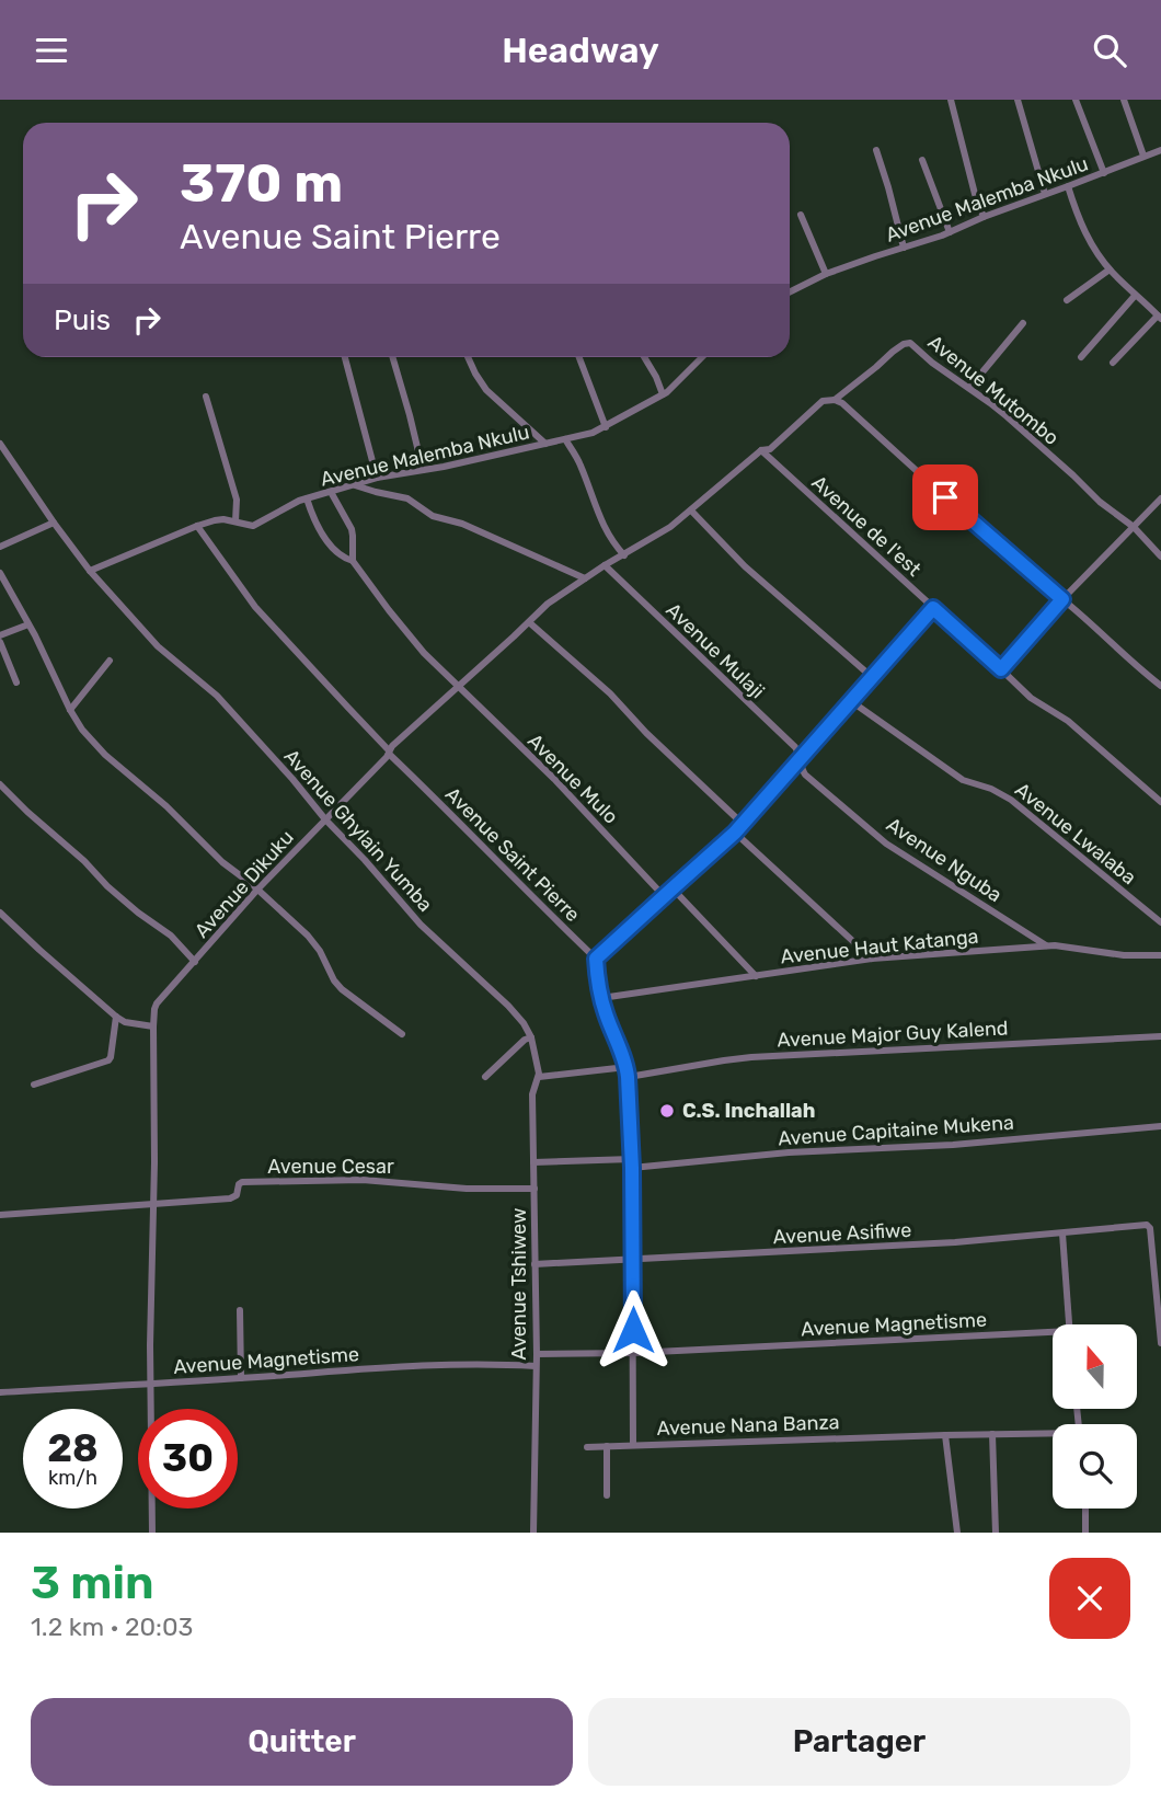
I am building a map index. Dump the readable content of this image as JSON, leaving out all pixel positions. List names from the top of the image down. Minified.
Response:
{"streets":{"street":["Avenue Malemba Nkulu","Avenue Mutombo","Avenue de l'est","Avenue Mulaji","Avenue Mulo","Avenue Ghylain Yumba","Avenue Lwalaba","Avenue Saint Pierre","Avenue Nguba","Avenue Dikuku","Avenue Haut Katanga","Avenue Major Guy Kalend","Avenue Capitaine Mukena","Avenue Cesar","Avenue Asifiwe","Avenue Tshiwew","Avenue Magnetisme","Avenue Nana Banza"]},"crossings":[["Avenue Malemba Nkulu","Avenue Mulo"],["Avenue Malemba Nkulu","Avenue Ghylain Yumba"],["Avenue Malemba Nkulu","Avenue Saint Pierre"],["Avenue Mutombo","Avenue Dikuku"],["Avenue de l'est","Avenue Dikuku"],["Avenue Mulaji","Avenue Nguba"],["Avenue Mulaji","Avenue Dikuku"],["Avenue Mulo","Avenue Dikuku"],["Avenue Ghylain Yumba","Avenue Dikuku"],["Avenue Ghylain Yumba","Avenue Tshiwew"],["Avenue Saint Pierre","Avenue Dikuku"],["Avenue Saint Pierre","Avenue Nana Banza"],["Avenue Nguba","Avenue Haut Katanga"],["Avenue Dikuku","Avenue Cesar"],["Avenue Dikuku","Avenue Magnetisme"],["Avenue Haut Katanga","Avenue Nana Banza"],["Avenue Major Guy Kalend","Avenue Nana Banza"],["Avenue Capitaine Mukena","Avenue Nana Banza"],["Avenue Cesar","Avenue Tshiwew"],["Avenue Asifiwe","Avenue Tshiwew"],["Avenue Asifiwe","Avenue Nana Banza"],["Avenue Tshiwew","Avenue Magnetisme"],["Avenue Magnetisme","Avenue Nana Banza"]],"places":["C.S. Inchallah"],"north":"top","page":{"header":"Headway","turn":["370 m","Avenue Saint Pierre"],"then":"Puis","speed":"28 km/h","limit":"30","heading":["3 min","1.2 km · 20:03"],"buttons":["Quitter","Partager"]}}
